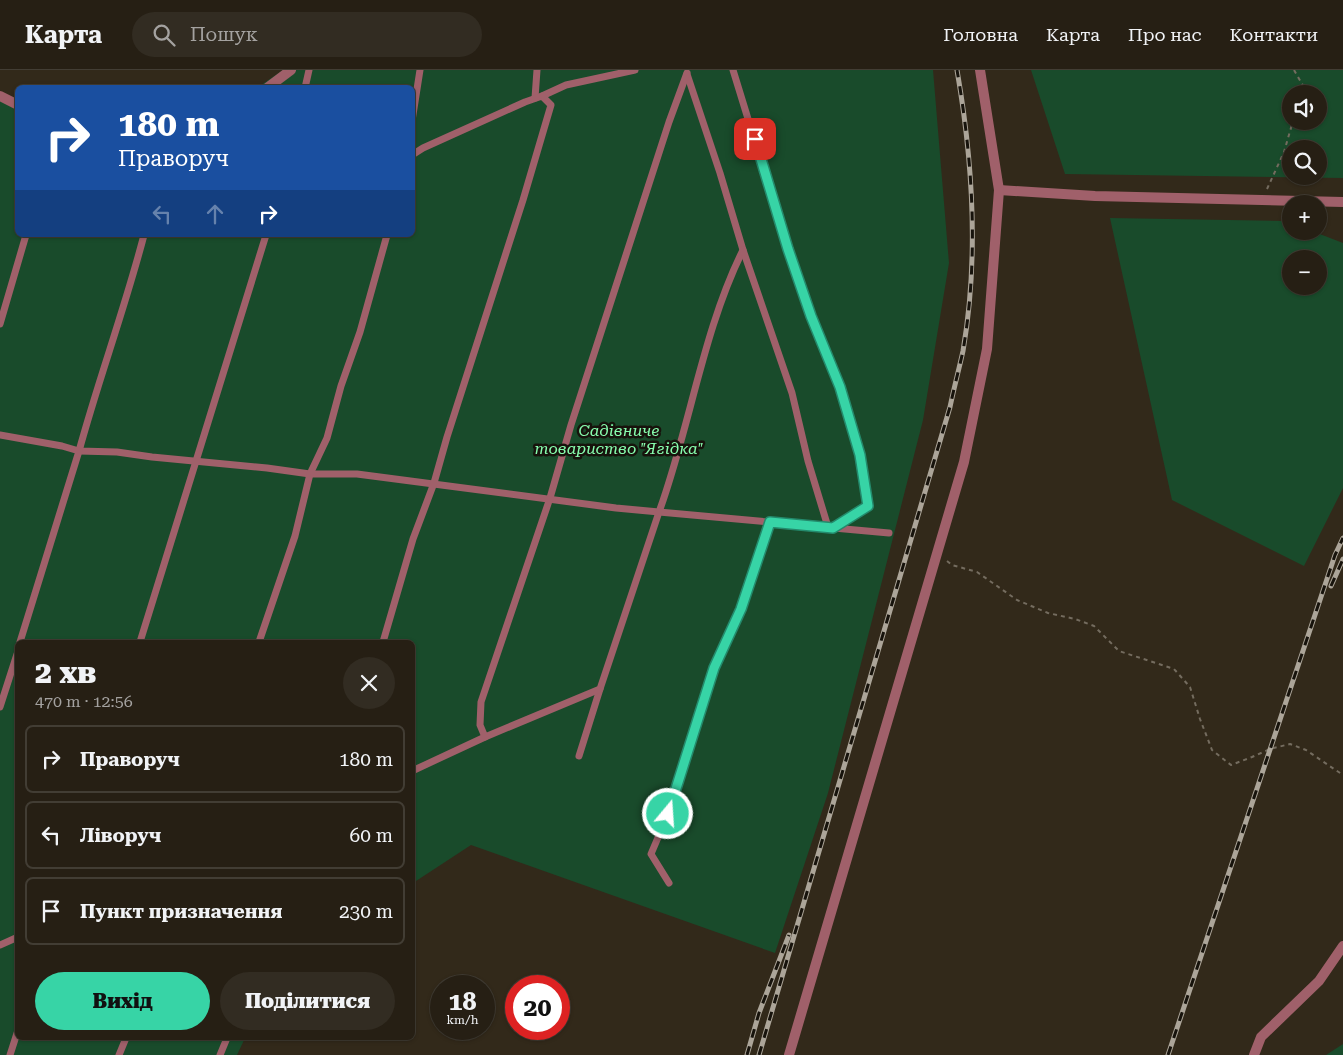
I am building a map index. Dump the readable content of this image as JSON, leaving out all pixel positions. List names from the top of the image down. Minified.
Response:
{"parks":["Садівниче товариство \"Ягідка\""],"page":{"header":"Карта","search":"Пошук","nav":["Головна","Карта","Про нас","Контакти"],"map_buttons":["+","−"],"turn":["180 m","Праворуч"],"heading":["2 хв","470 m · 12:56"],"list":[{"name":"Праворуч","value":"180 m"},{"name":"Ліворуч","value":"60 m"},{"name":"Пункт призначення","value":"230 m"}],"buttons":["Вихід","Поділитися"],"speed":"18 km/h","limit":"20"}}
